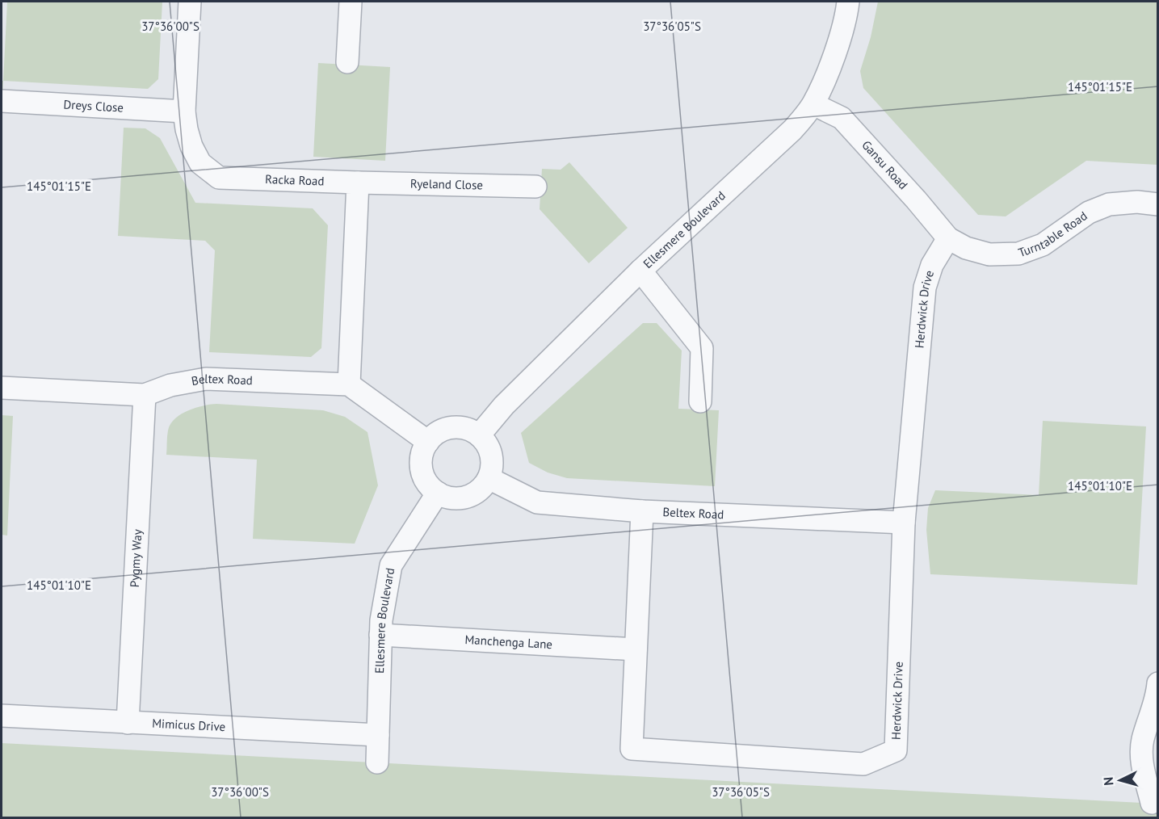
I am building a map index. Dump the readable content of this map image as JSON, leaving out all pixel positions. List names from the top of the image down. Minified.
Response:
{"streets":{"street":["Dreys Close","Gansu Road","Racka Road","Ryeland Close","Ellesmere Boulevard","Turntable Road","Herdwick Drive","Beltex Road","Pygmy Way","Manchenga Lane","Mimicus Drive"]},"crossings":[["Dreys Close","Racka Road"],["Gansu Road","Ellesmere Boulevard"],["Gansu Road","Turntable Road"],["Gansu Road","Herdwick Drive"],["Racka Road","Ryeland Close"],["Ellesmere Boulevard","Beltex Road"],["Ellesmere Boulevard","Manchenga Lane"],["Ellesmere Boulevard","Mimicus Drive"],["Turntable Road","Herdwick Drive"],["Herdwick Drive","Beltex Road"],["Herdwick Drive","Manchenga Lane"],["Beltex Road","Pygmy Way"],["Pygmy Way","Mimicus Drive"]],"north":"left","coordinates":["37°36'00\"S","37°36'05\"S","145°01'15\"E","145°01'10\"E"]}
